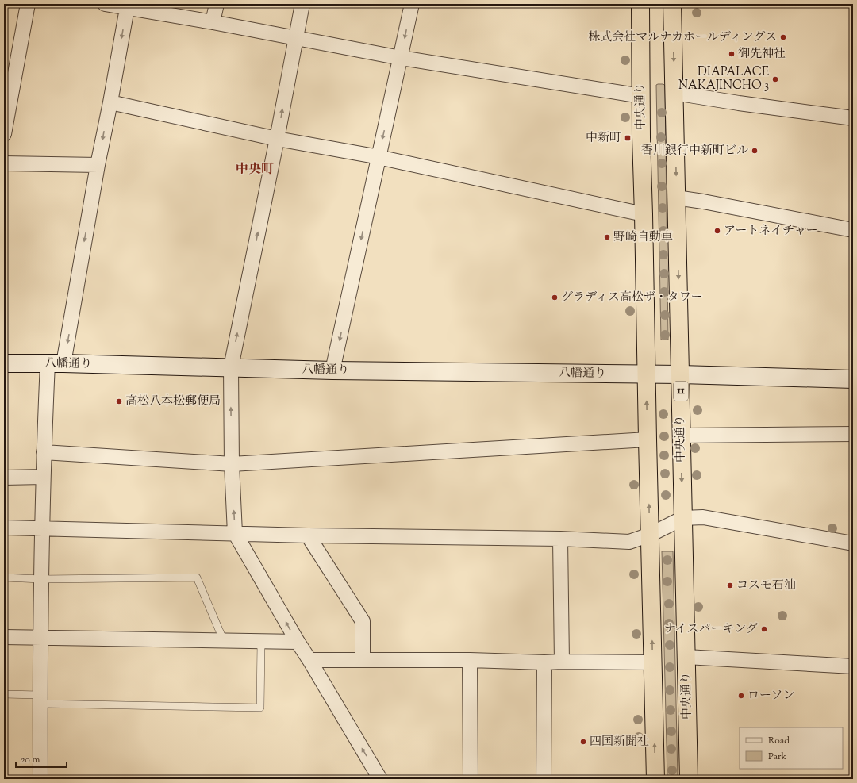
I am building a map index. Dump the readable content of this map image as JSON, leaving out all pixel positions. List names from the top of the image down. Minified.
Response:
{"streets":{"highway":["中央通り","11"],"street":["八幡通り"]},"crossings":[["中央通り","八幡通り"]],"districts":["中央町"],"places":{"other":["株式会社マルナカホールディングス","御先神社","DIAPALACE NAKAJINCHO 3","香川銀行中新町ビル","アートネイチャー","野崎自動車","グラディス高松ザ・タワー","高松八本松郵便局","コスモ石油","ナイスパーキング","ローソン","四国新聞社"],"transit":["中新町"]},"legend":["Road","Park"],"scale_bar":"20 m"}
